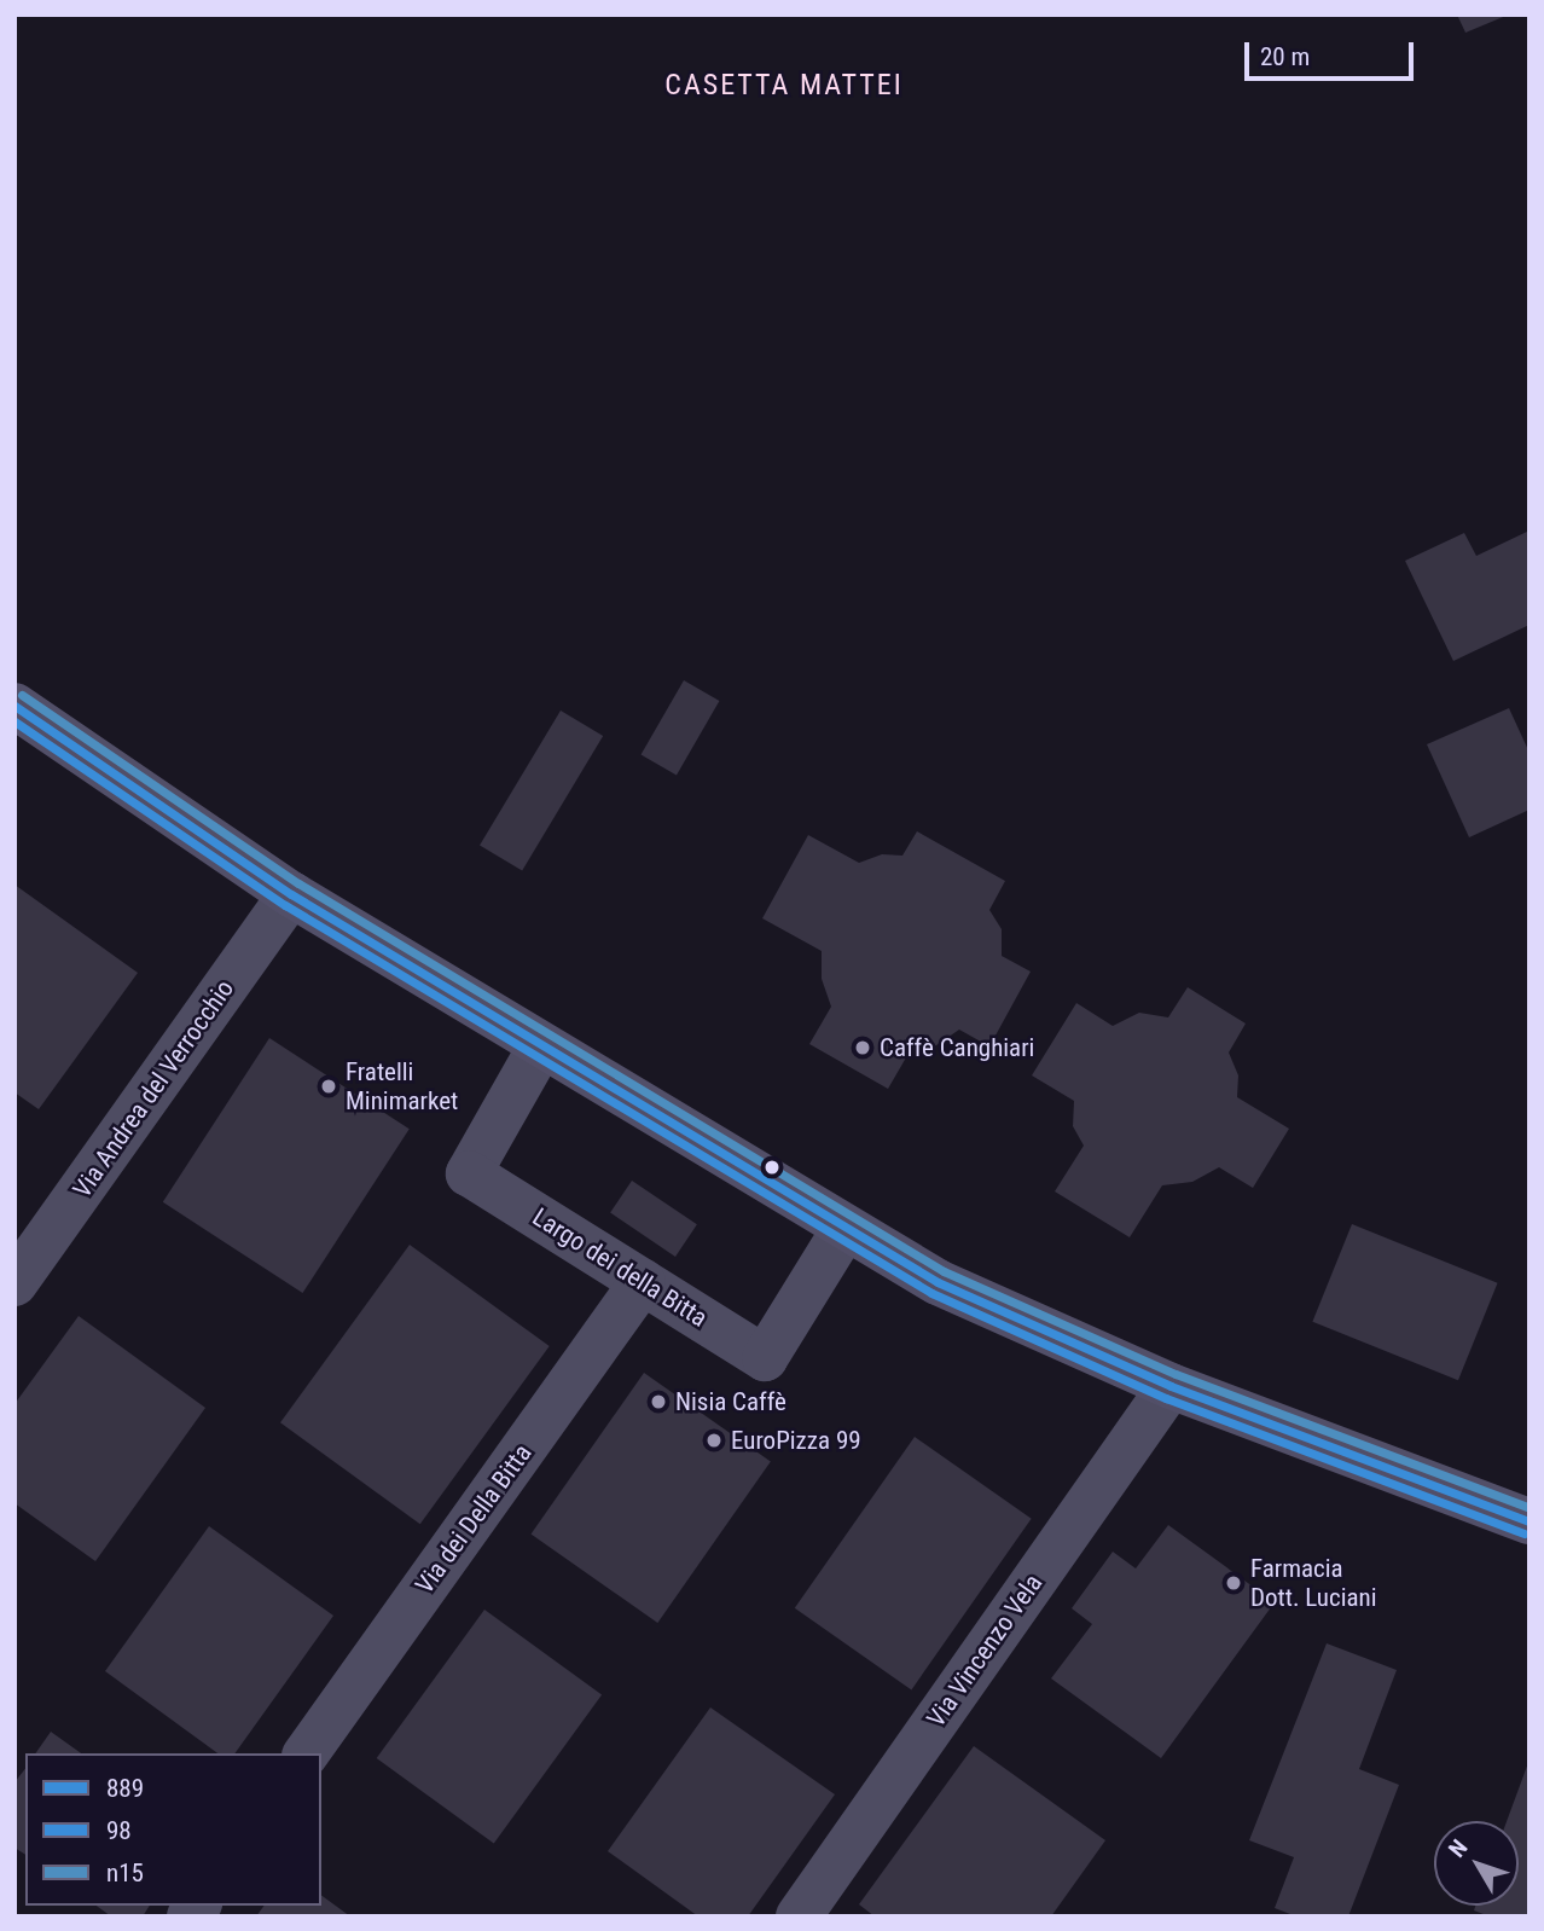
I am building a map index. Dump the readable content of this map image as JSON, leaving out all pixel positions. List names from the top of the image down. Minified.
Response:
{"streets":{"street":["Via Andrea del Verrocchio","Largo dei della Bitta","Via dei Della Bitta","Via Vincenzo Vela"]},"crossings":[["Largo dei della Bitta","Via dei Della Bitta"]],"districts":["CASETTA MATTEI"],"places":["Caffè Canghiari","Fratelli Minimarket","Nisia Caffè","EuroPizza 99","Farmacia Dott. Luciani"],"lines":["transit line n15","transit line 889","transit line 98"],"legend":["889","98","n15"],"scale_bar":"20 m","north":"top left"}
